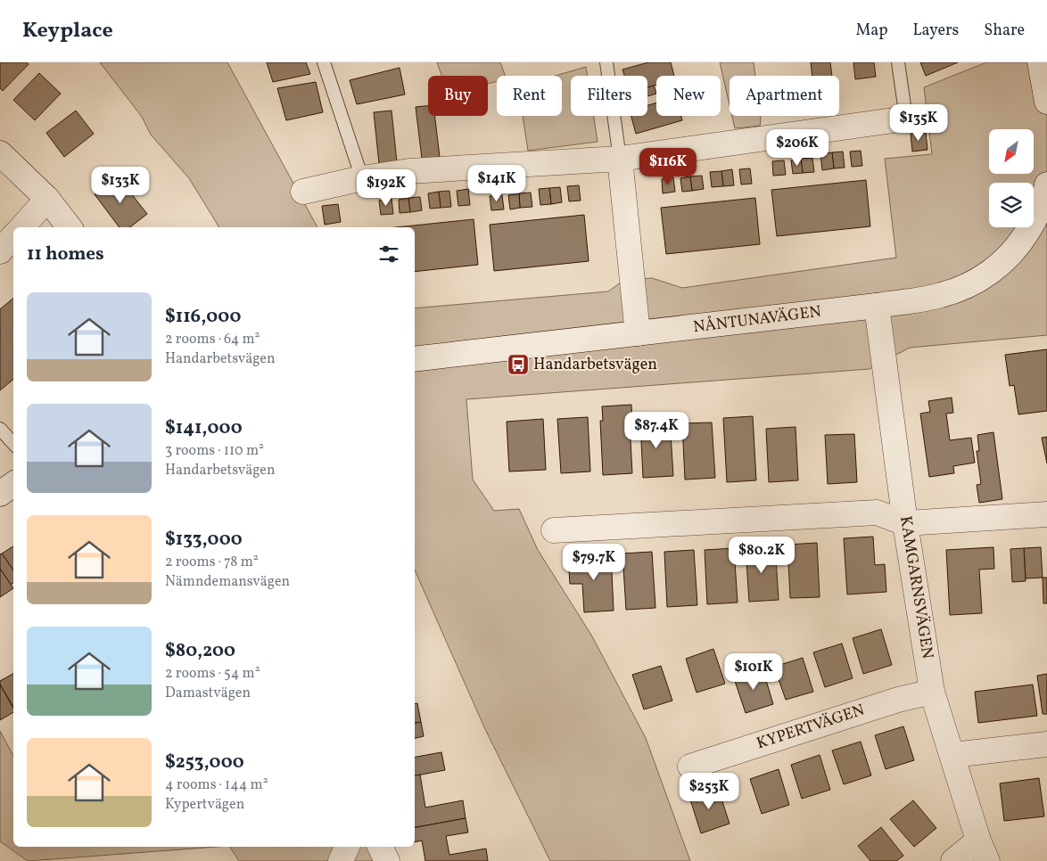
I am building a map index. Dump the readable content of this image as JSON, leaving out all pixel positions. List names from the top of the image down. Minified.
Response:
{"streets":{"street":["NÅNTUNAVÄGEN","KAMGARNSVÄGEN","KYPERTVÄGEN"]},"crossings":[["NÅNTUNAVÄGEN","KAMGARNSVÄGEN"],["KAMGARNSVÄGEN","KYPERTVÄGEN"]],"places":{"bus stop":["Handarbetsvägen"]},"north":"bottom left","page":{"header":"Keyplace","nav":["Map","Layers","Share"],"chip":["Buy","Rent","Filters","New","Apartment"],"price":["$135K","$206K","$116K","$141K","$133K","$192K","$87.4K","$80.2K","$79.7K","$101K","$253K"],"heading":"11 homes","list":[{"name":"$116,000","note":"2 rooms · 64 m² · Handarbetsvägen"},{"name":"$141,000","note":"3 rooms · 110 m² · Handarbetsvägen"},{"name":"$133,000","note":"2 rooms · 78 m² · Nämndemansvägen"},{"name":"$80,200","note":"2 rooms · 54 m² · Damastvägen"},{"name":"$253,000","note":"4 rooms · 144 m² · Kypertvägen"}]}}
